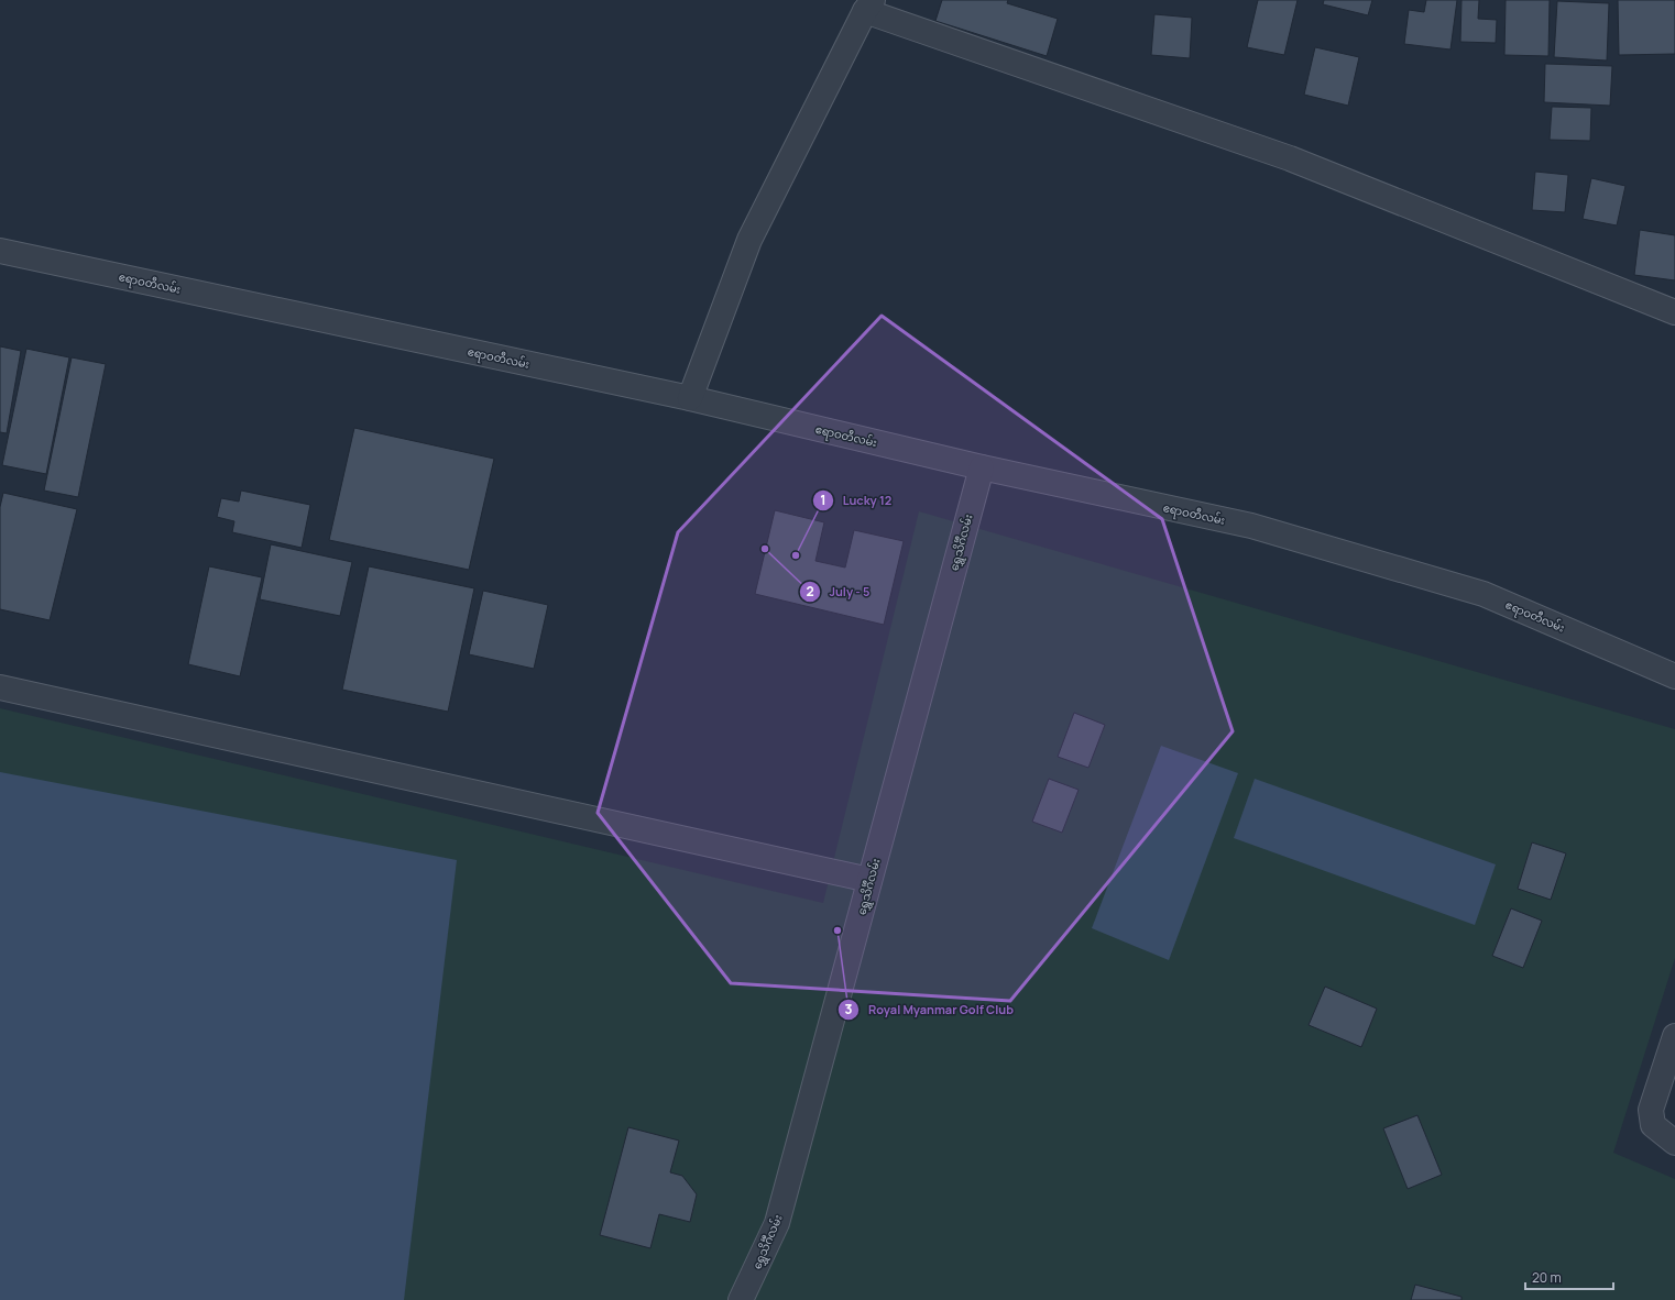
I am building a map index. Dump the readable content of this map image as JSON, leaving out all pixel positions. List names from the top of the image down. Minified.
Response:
{"streets":{"street":["ဧရာဝတီလမ်း","ရွှေသိင်္ဂီလမ်း"]},"crossings":[["ဧရာဝတီလမ်း","ရွှေသိင်္ဂီလမ်း"]],"places":["July - 5","Lucky 12","Royal Myanmar Golf Club"],"scale_bar":"20 m"}
